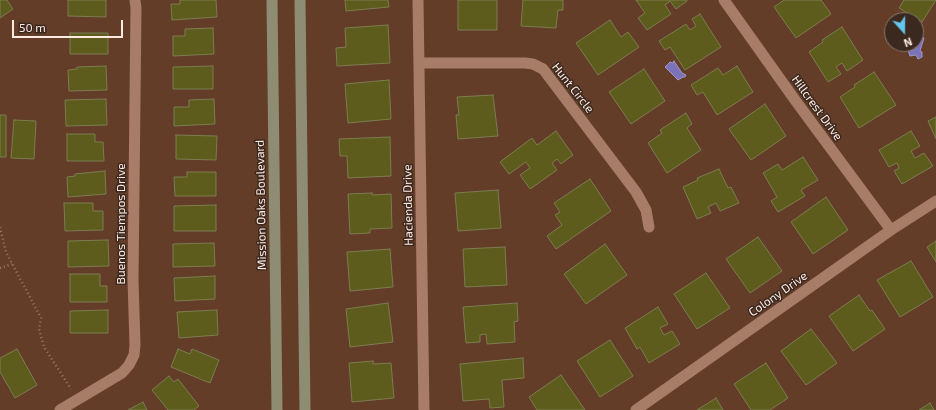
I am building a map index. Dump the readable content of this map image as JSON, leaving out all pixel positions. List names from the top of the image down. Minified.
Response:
{"streets":{"main road":["Mission Oaks Boulevard"],"street":["Hunt Circle","Hillcrest Drive","Hacienda Drive","Buenos Tiempos Drive","Colony Drive"]},"crossings":[["Hunt Circle","Hacienda Drive"],["Hillcrest Drive","Colony Drive"]],"scale_bar":"50 m","north":"bottom"}
